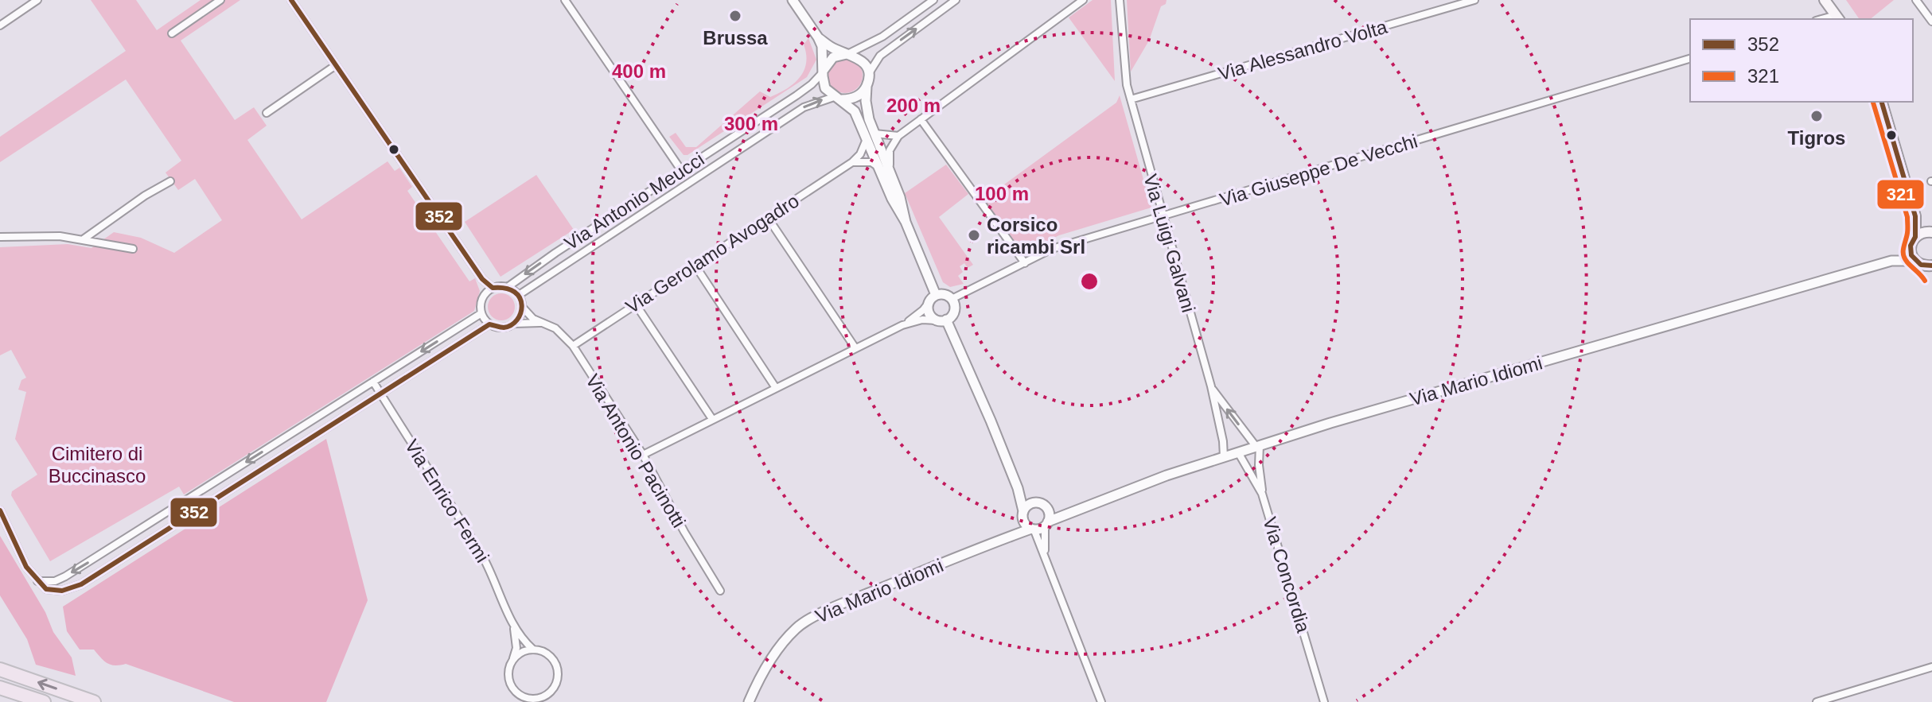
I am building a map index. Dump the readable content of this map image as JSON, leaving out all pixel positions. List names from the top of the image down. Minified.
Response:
{"streets":{"street":["Via Alessandro Volta","Via Giuseppe De Vecchi","Via Antonio Meucci","Via Luigi Galvani","Via Gerolamo Avogadro","Via Mario Idiomi","Via Antonio Pacinotti","Via Enrico Fermi","Via Concordia"]},"crossings":[["Via Alessandro Volta","Via Luigi Galvani"],["Via Giuseppe De Vecchi","Via Luigi Galvani"],["Via Antonio Meucci","Via Antonio Pacinotti"],["Via Luigi Galvani","Via Mario Idiomi"],["Via Gerolamo Avogadro","Via Antonio Pacinotti"],["Via Mario Idiomi","Via Concordia"]],"parks":["Cimitero di Buccinasco"],"places":["Brussa","Tigros","Corsico ricambi Srl"],"lines":["transit line 352","transit line 321"],"legend":["352","321"],"rings":["400 m","200 m","300 m","100 m"]}
